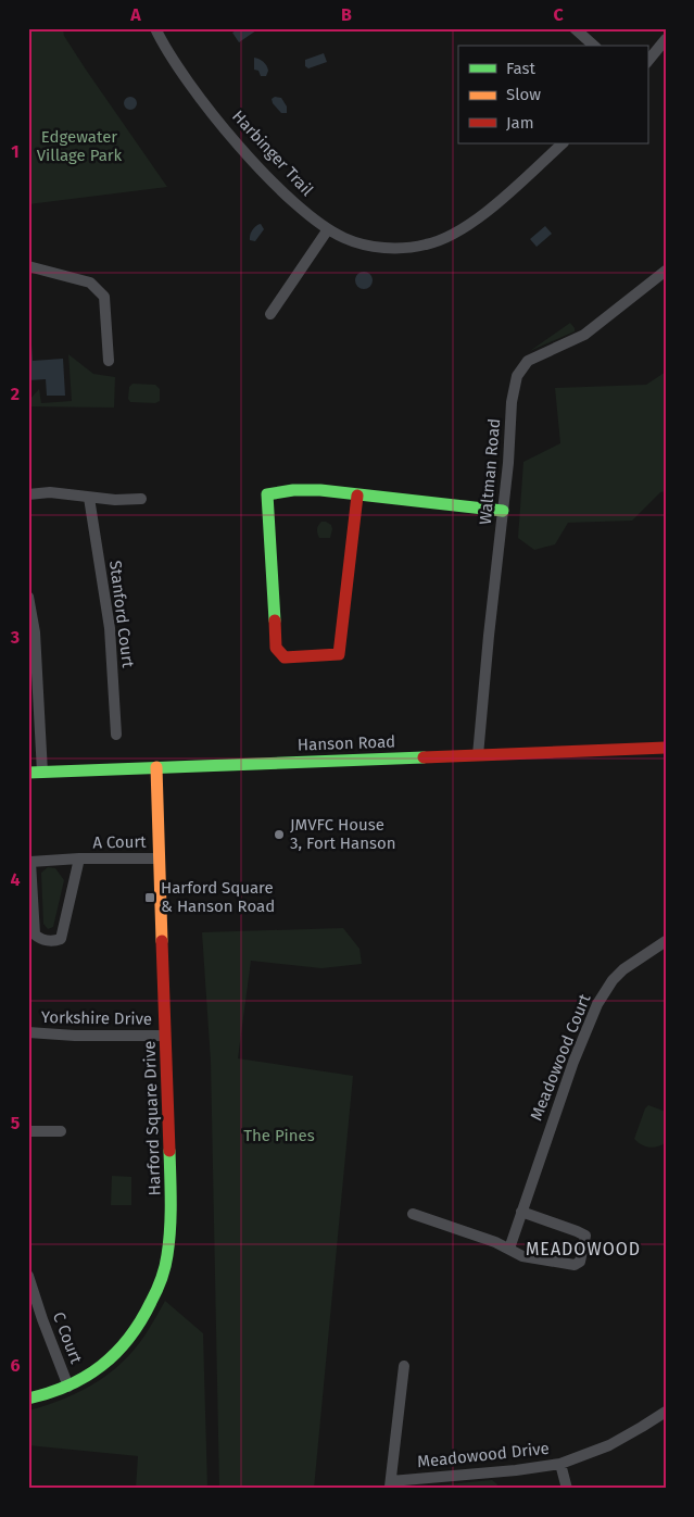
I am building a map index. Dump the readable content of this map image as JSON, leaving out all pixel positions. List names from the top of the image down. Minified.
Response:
{"streets":{"street":["Harbinger Trail","Waltman Road","Stanford Court","Hanson Road","A Court","Yorkshire Drive","Meadowood Court","Harford Square Drive","C Court","Meadowood Drive"]},"crossings":[["Waltman Road","Hanson Road"],["Hanson Road","Harford Square Drive"],["A Court","Harford Square Drive"],["Yorkshire Drive","Harford Square Drive"],["Harford Square Drive","C Court"]],"districts":["MEADOWOOD"],"parks":["Edgewater Village Park","The Pines"],"places":{"other":["JMVFC House 3, Fort Hanson"],"transit":["Harford Square & Hanson Road"]},"legend":["Fast","Slow","Jam"],"grid":{"columns":["A","B","C"],"rows":["1","2","3","4","5","6"]}}
